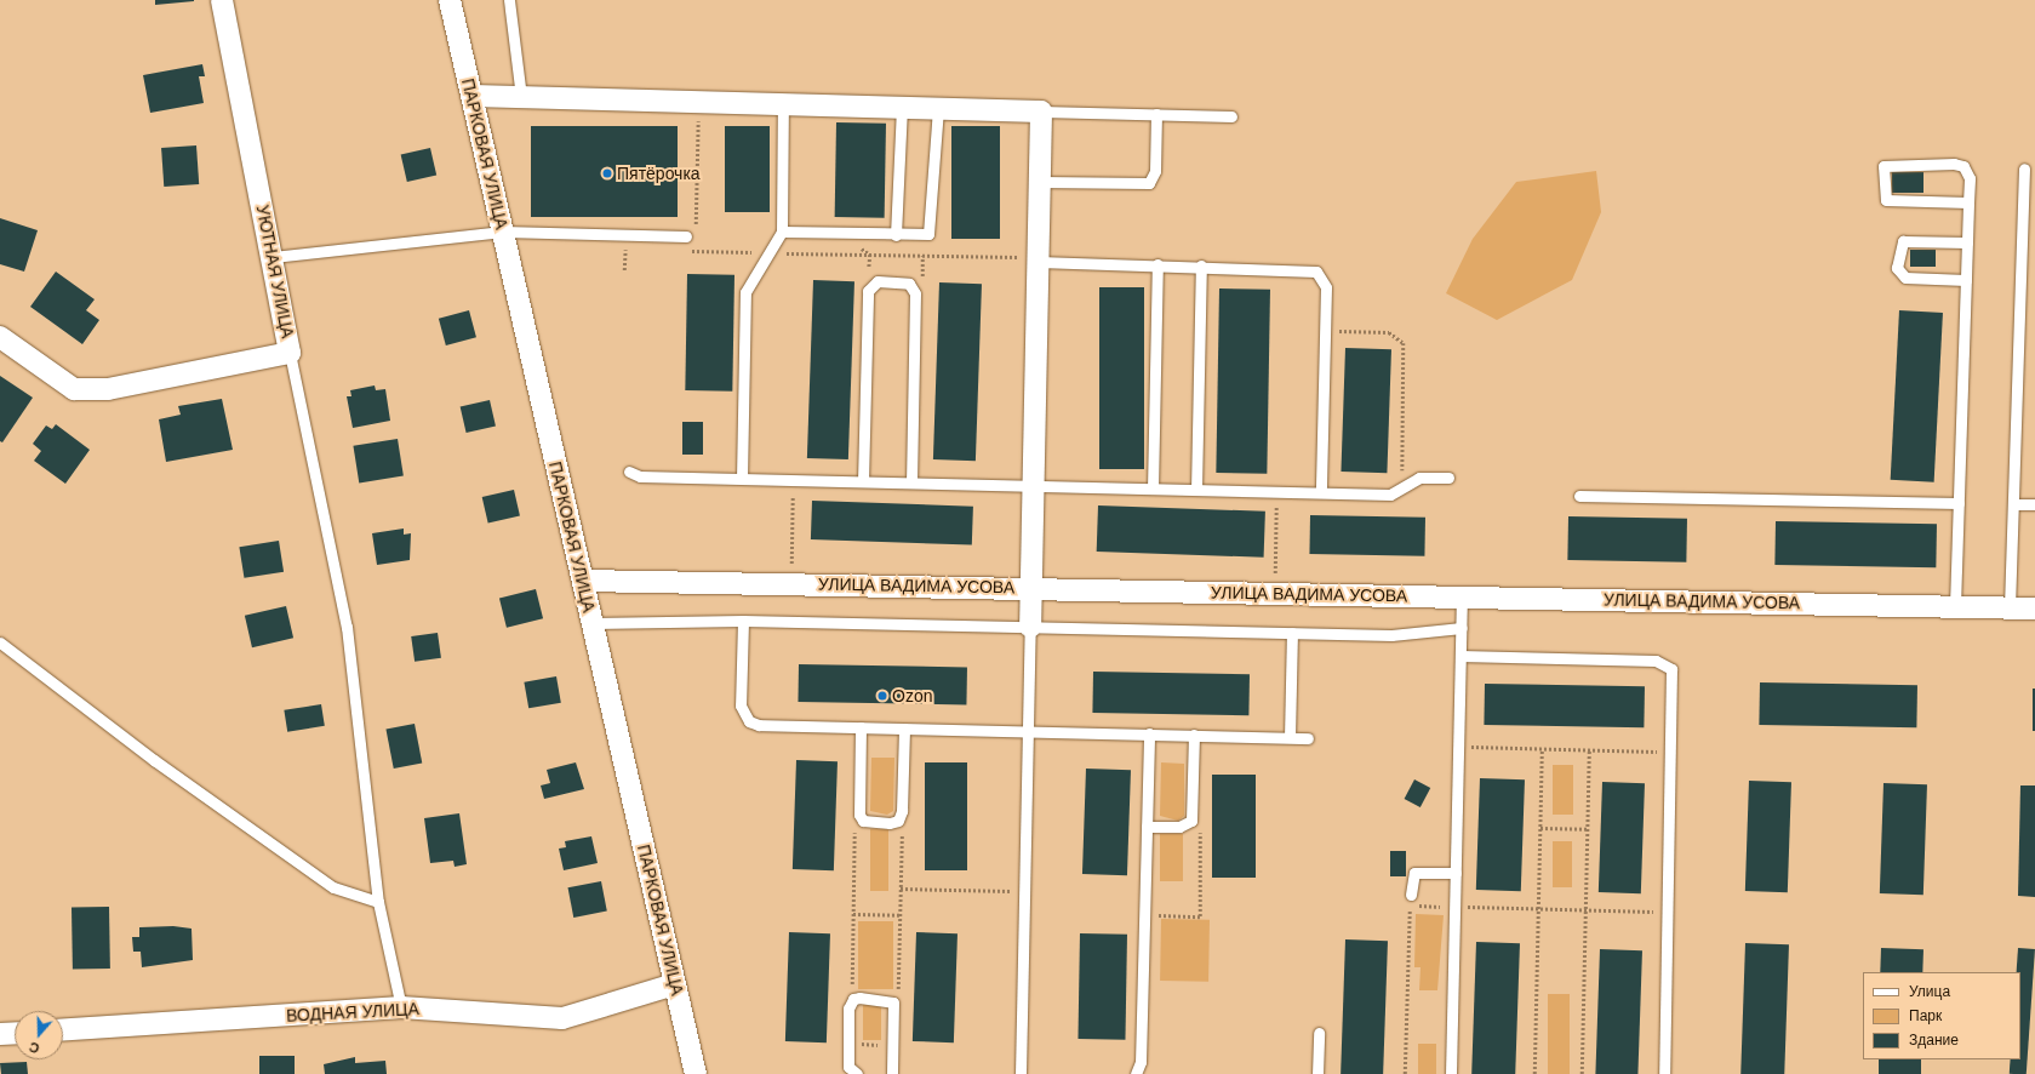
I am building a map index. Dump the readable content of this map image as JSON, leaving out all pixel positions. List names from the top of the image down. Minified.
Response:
{"streets":{"street":["ПАРКОВАЯ УЛИЦА","УЮТНАЯ УЛИЦА","УЛИЦА ВАДИМА УСОВА","ВОДНАЯ УЛИЦА"]},"crossings":[["ПАРКОВАЯ УЛИЦА","УЛИЦА ВАДИМА УСОВА"],["ПАРКОВАЯ УЛИЦА","ВОДНАЯ УЛИЦА"]],"places":["Пятёрочка","Ozon"],"legend":["Улица","Парк","Здание"],"north":"bottom"}
